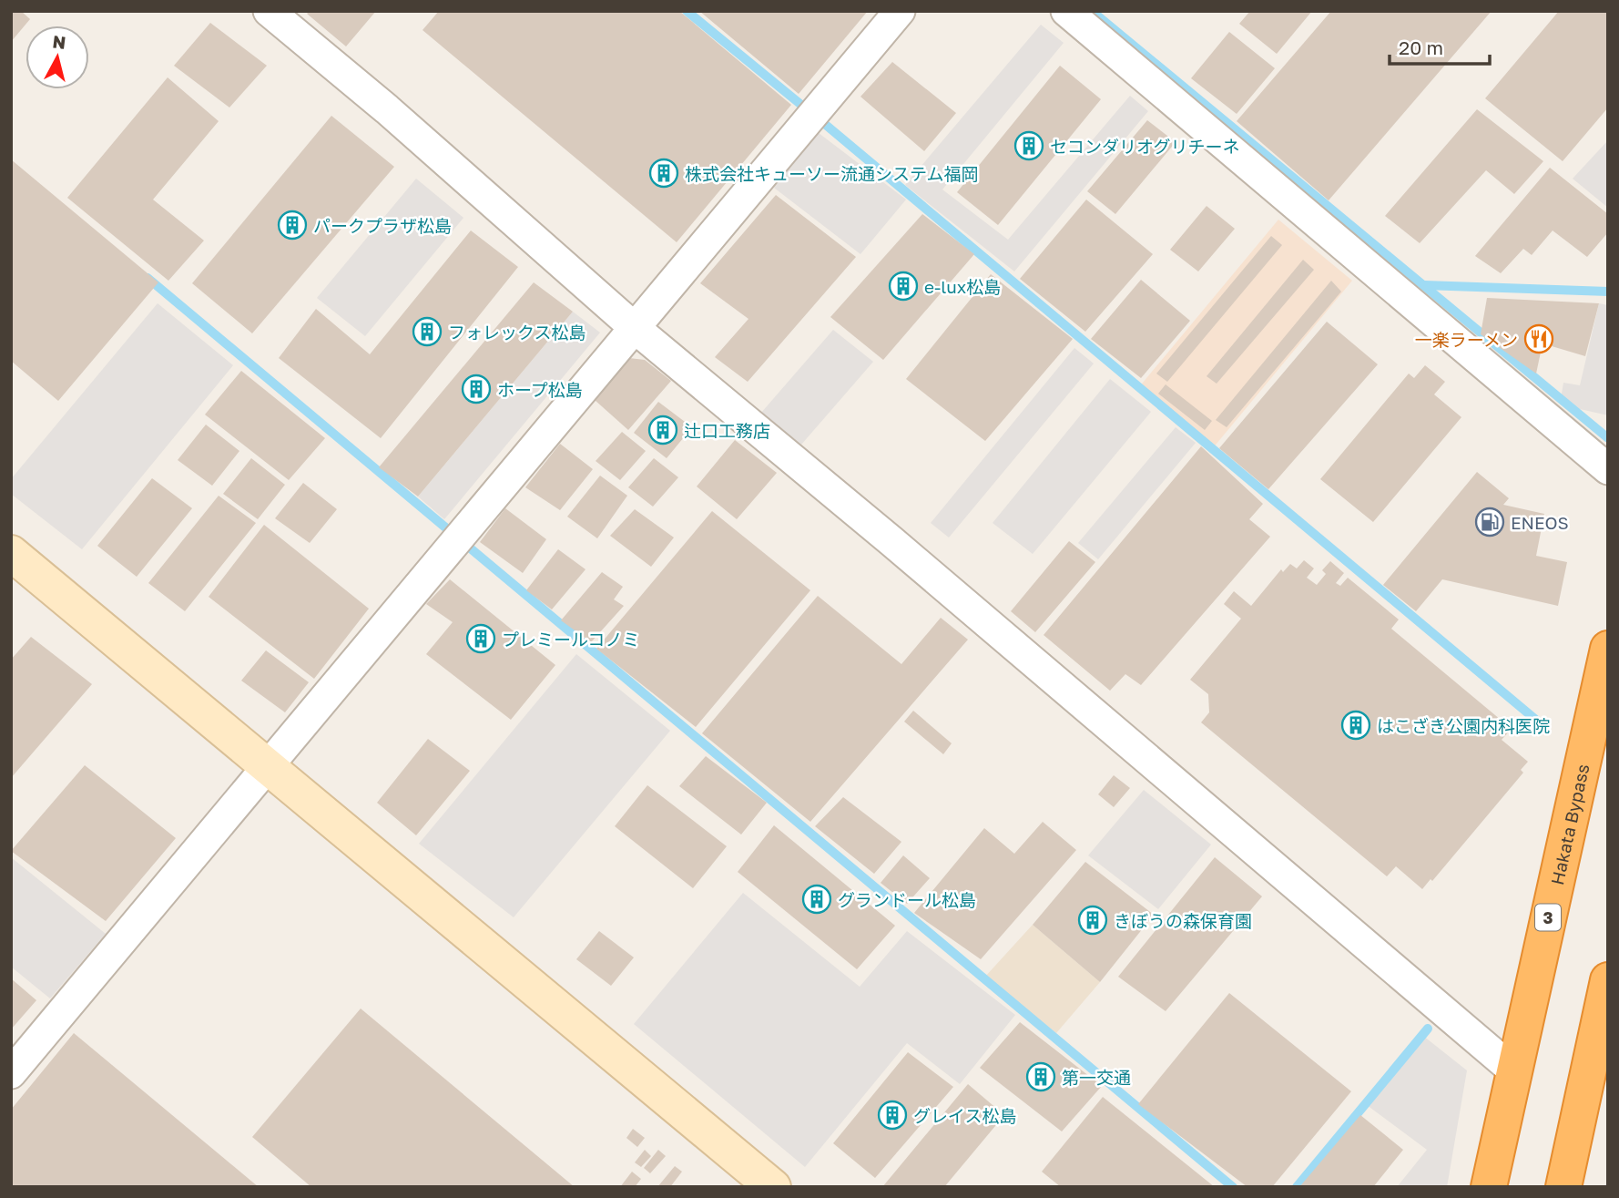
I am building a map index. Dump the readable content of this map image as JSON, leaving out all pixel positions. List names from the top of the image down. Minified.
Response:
{"streets":{"highway":["Hakata Bypass","3"]},"places":{"building":["セコンダリオグリチーネ","株式会社キューソー流通システム福岡","パークプラザ松島","e-lux松島","フォレックス松島","ホープ松島","辻口工務店","プレミールコノミ","はこざき公園内科医院","グランドール松島","きぼうの森保育園","第一交通","グレイス松島"],"restaurant":["一楽ラーメン"],"fuel station":["ENEOS"]},"scale_bar":"20 m","north":"top"}
